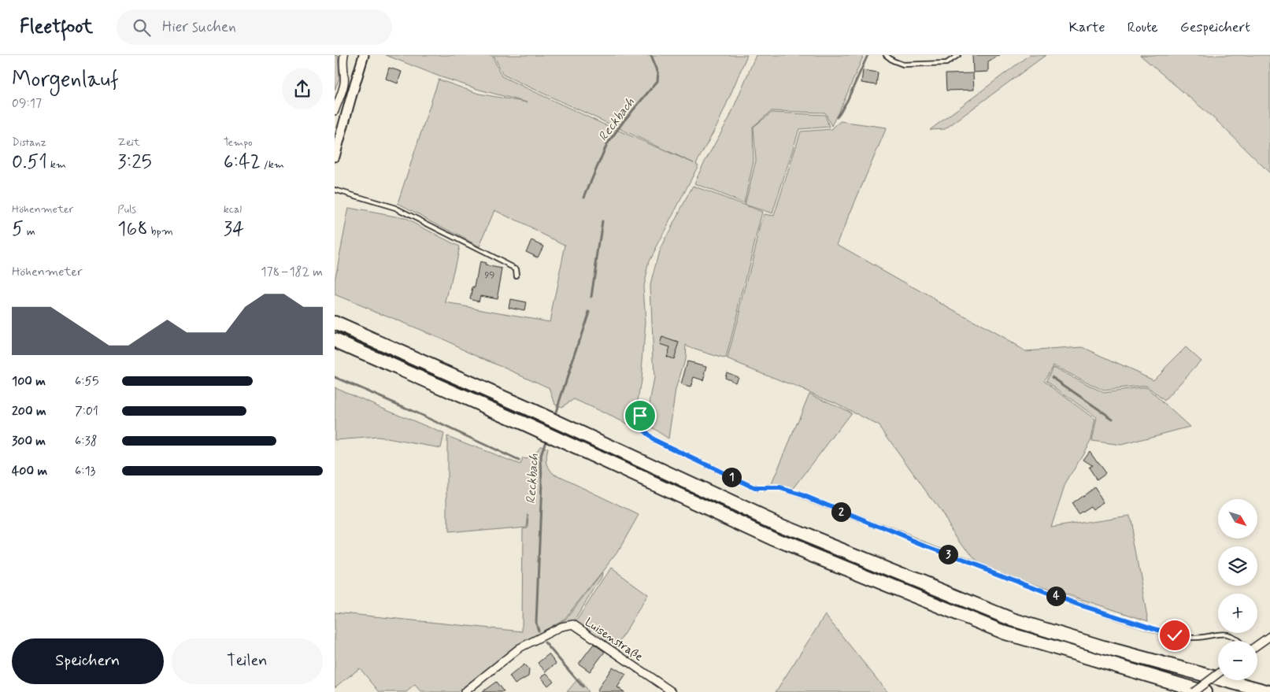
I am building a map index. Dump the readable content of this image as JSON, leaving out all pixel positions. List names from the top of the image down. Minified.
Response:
{"streets":{"street":["Luisenstraße"]},"water":["Reckbach"],"house_numbers":["99"],"north":"bottom right","page":{"header":"Fleetfoot","search":"Hier suchen","nav":["Karte","Route","Gespeichert"],"heading":["Morgenlauf","09:17"],"stats":[["Distanz","0.51 km"],["Zeit","3:25"],["Tempo","6:42 /km"],["Höhenmeter","5 m"],["Puls","168 bpm"],["kcal","34"]],"chart":["Höhenmeter","178–182 m"],"list":[{"name":"100 m","note":"6:55"},{"name":"200 m","note":"7:01"},{"name":"300 m","note":"6:38"},{"name":"400 m","note":"6:13"}],"pins":["1","2","3","4"],"map_buttons":["+","−"],"buttons":["Speichern","Teilen"]}}
